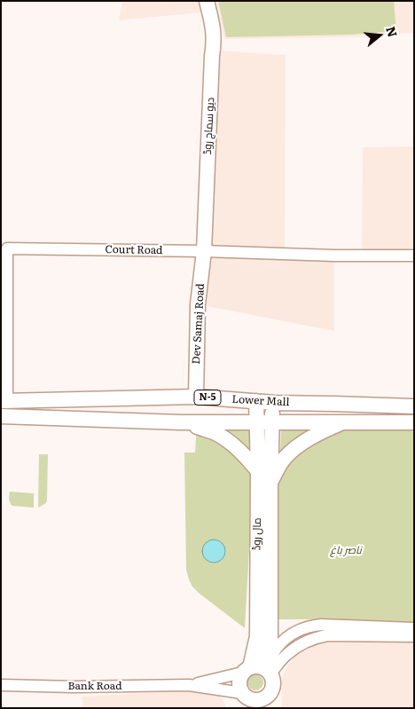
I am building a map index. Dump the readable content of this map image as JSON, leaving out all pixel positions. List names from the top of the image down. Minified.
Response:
{"streets":{"main road":["دیو سماج روڈ","Dev Samaj Road","N-5","Lower Mall","مال روڈ"],"street":["Court Road","Bank Road"]},"crossings":[["دیو سماج روڈ","Court Road"],["دیو سماج روڈ","Dev Samaj Road"],["Court Road","Dev Samaj Road"],["Court Road","Lower Mall"],["Dev Samaj Road","Lower Mall"],["Lower Mall","مال روڈ"],["مال روڈ","Bank Road"]],"parks":["ناصر باغ"],"north":"right"}
